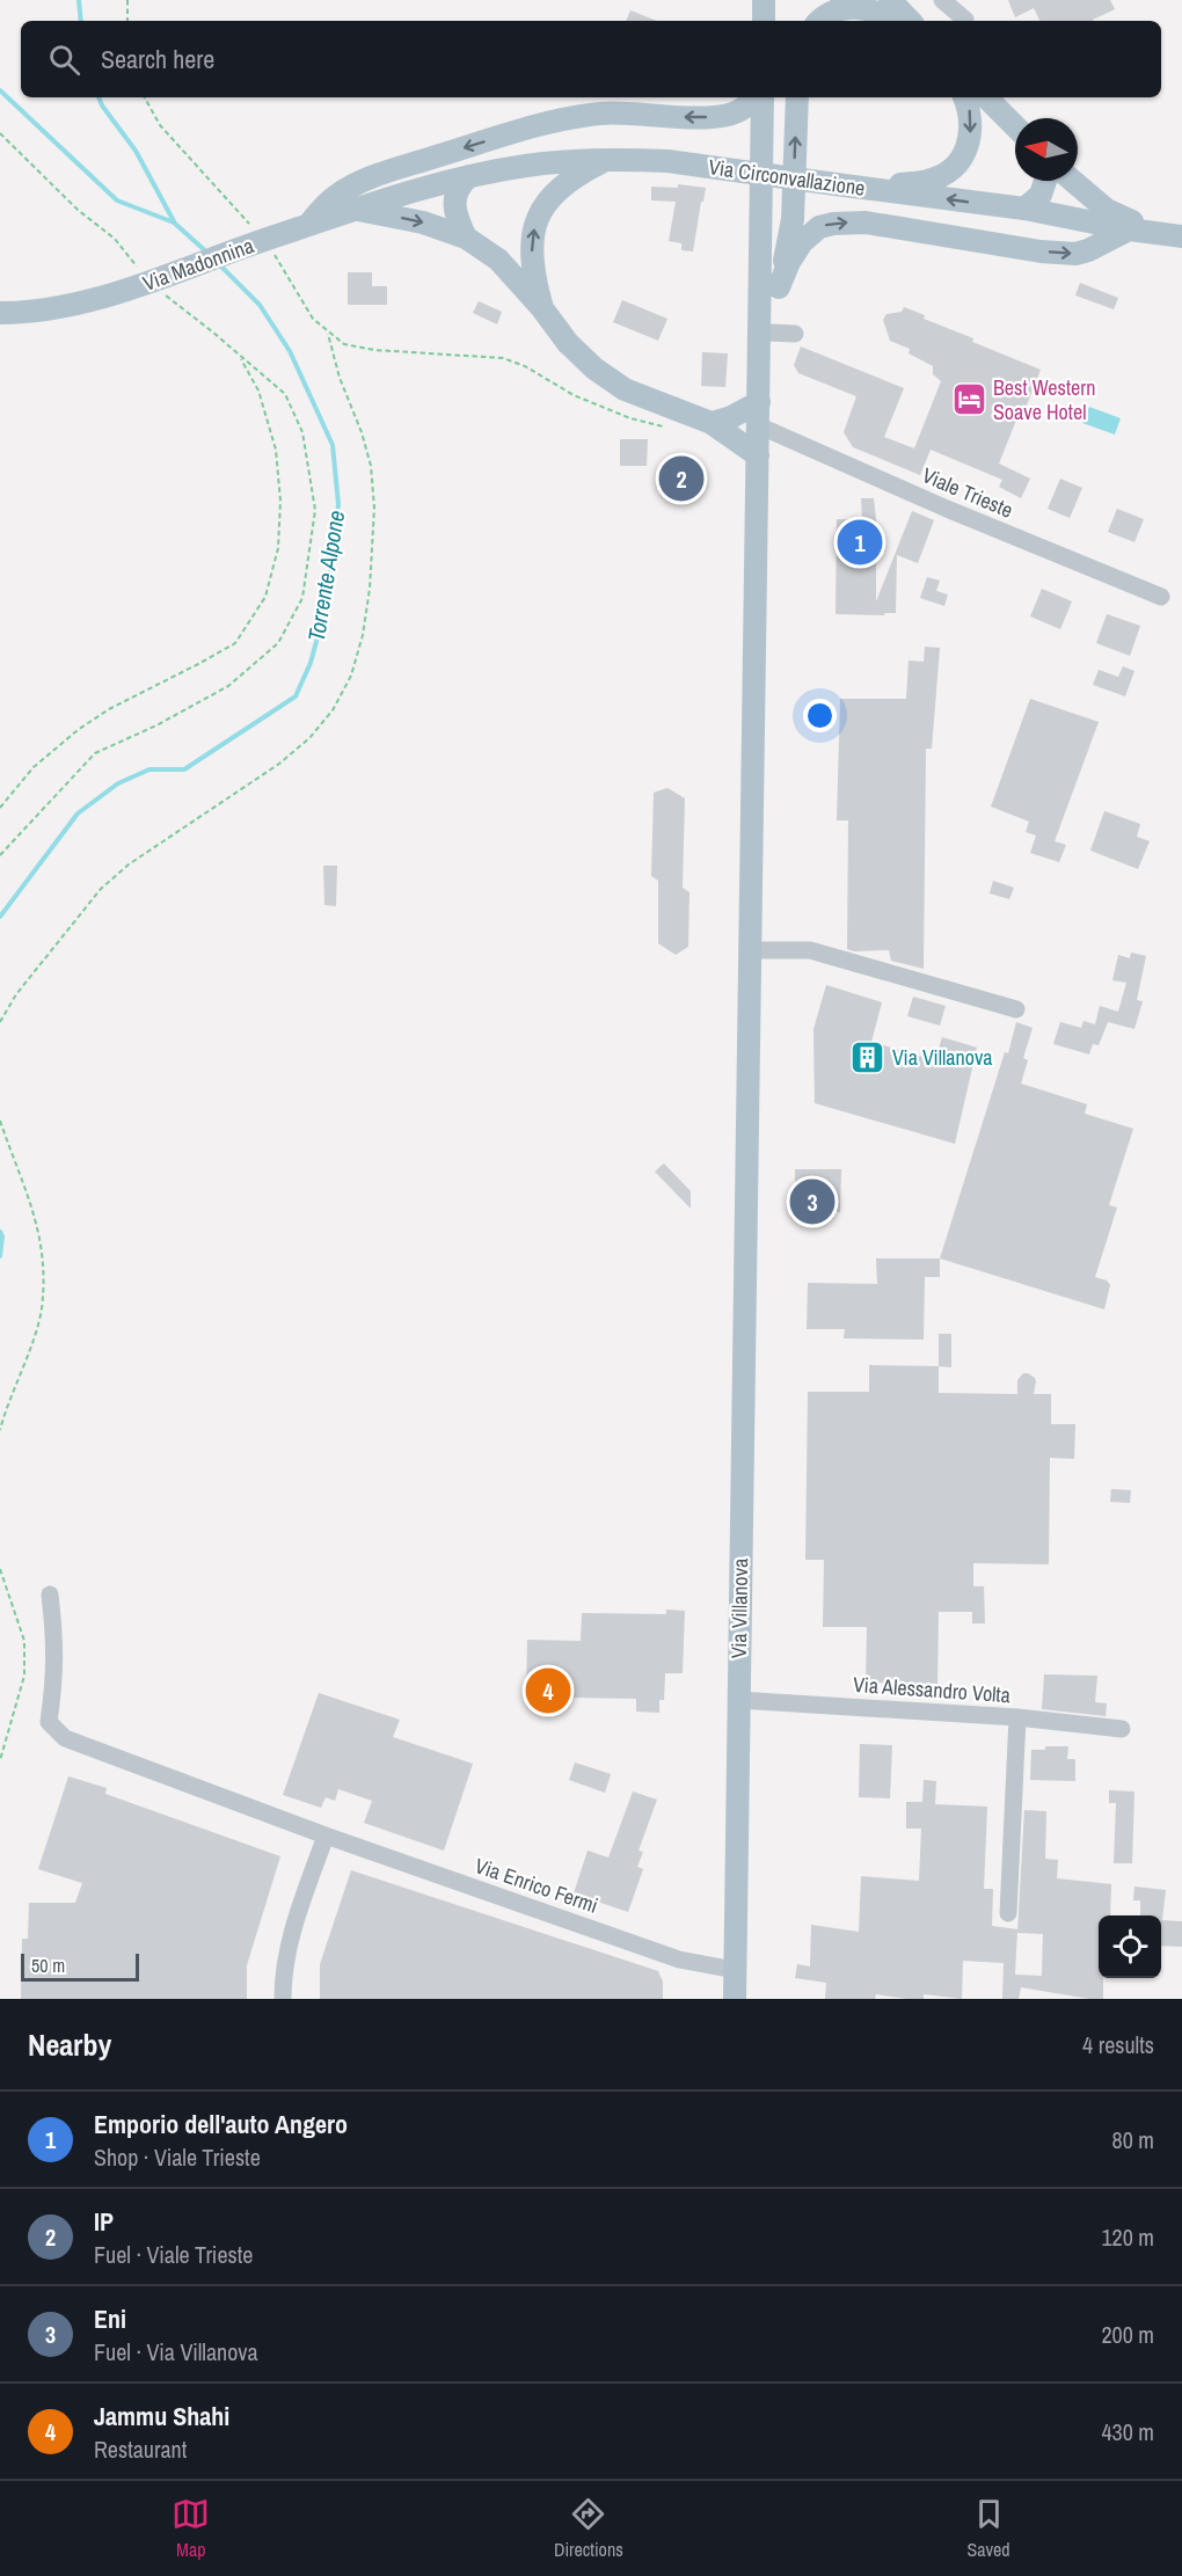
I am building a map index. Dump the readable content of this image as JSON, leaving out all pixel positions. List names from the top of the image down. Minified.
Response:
{"streets":{"main road":["Via Circonvallazione","Via Madonnina","Via Villanova"],"street":["Viale Trieste","Via Alessandro Volta","Via Enrico Fermi"]},"crossings":[["Via Circonvallazione","Via Madonnina"],["Viale Trieste","Via Villanova"],["Via Villanova","Via Alessandro Volta"],["Via Villanova","Via Enrico Fermi"]],"water":["Torrente Alpone"],"places":{"hotel":["Best Western Soave Hotel"],"building":["Via Villanova"]},"scale_bar":"50 m","north":"left","page":{"search":"Search here","pins":["2","1","3","4"],"scale":"50 m","heading":["Nearby","4 results"],"list":[{"mark":"1","name":"Emporio dell'auto Angero","note":"Shop · Viale Trieste","value":"80 m"},{"mark":"2","name":"IP","note":"Fuel · Viale Trieste","value":"120 m"},{"mark":"3","name":"Eni","note":"Fuel · Via Villanova","value":"200 m"},{"mark":"4","name":"Jammu Shahi","note":"Restaurant","value":"430 m"}],"nav":["Map","Directions","Saved"]}}
